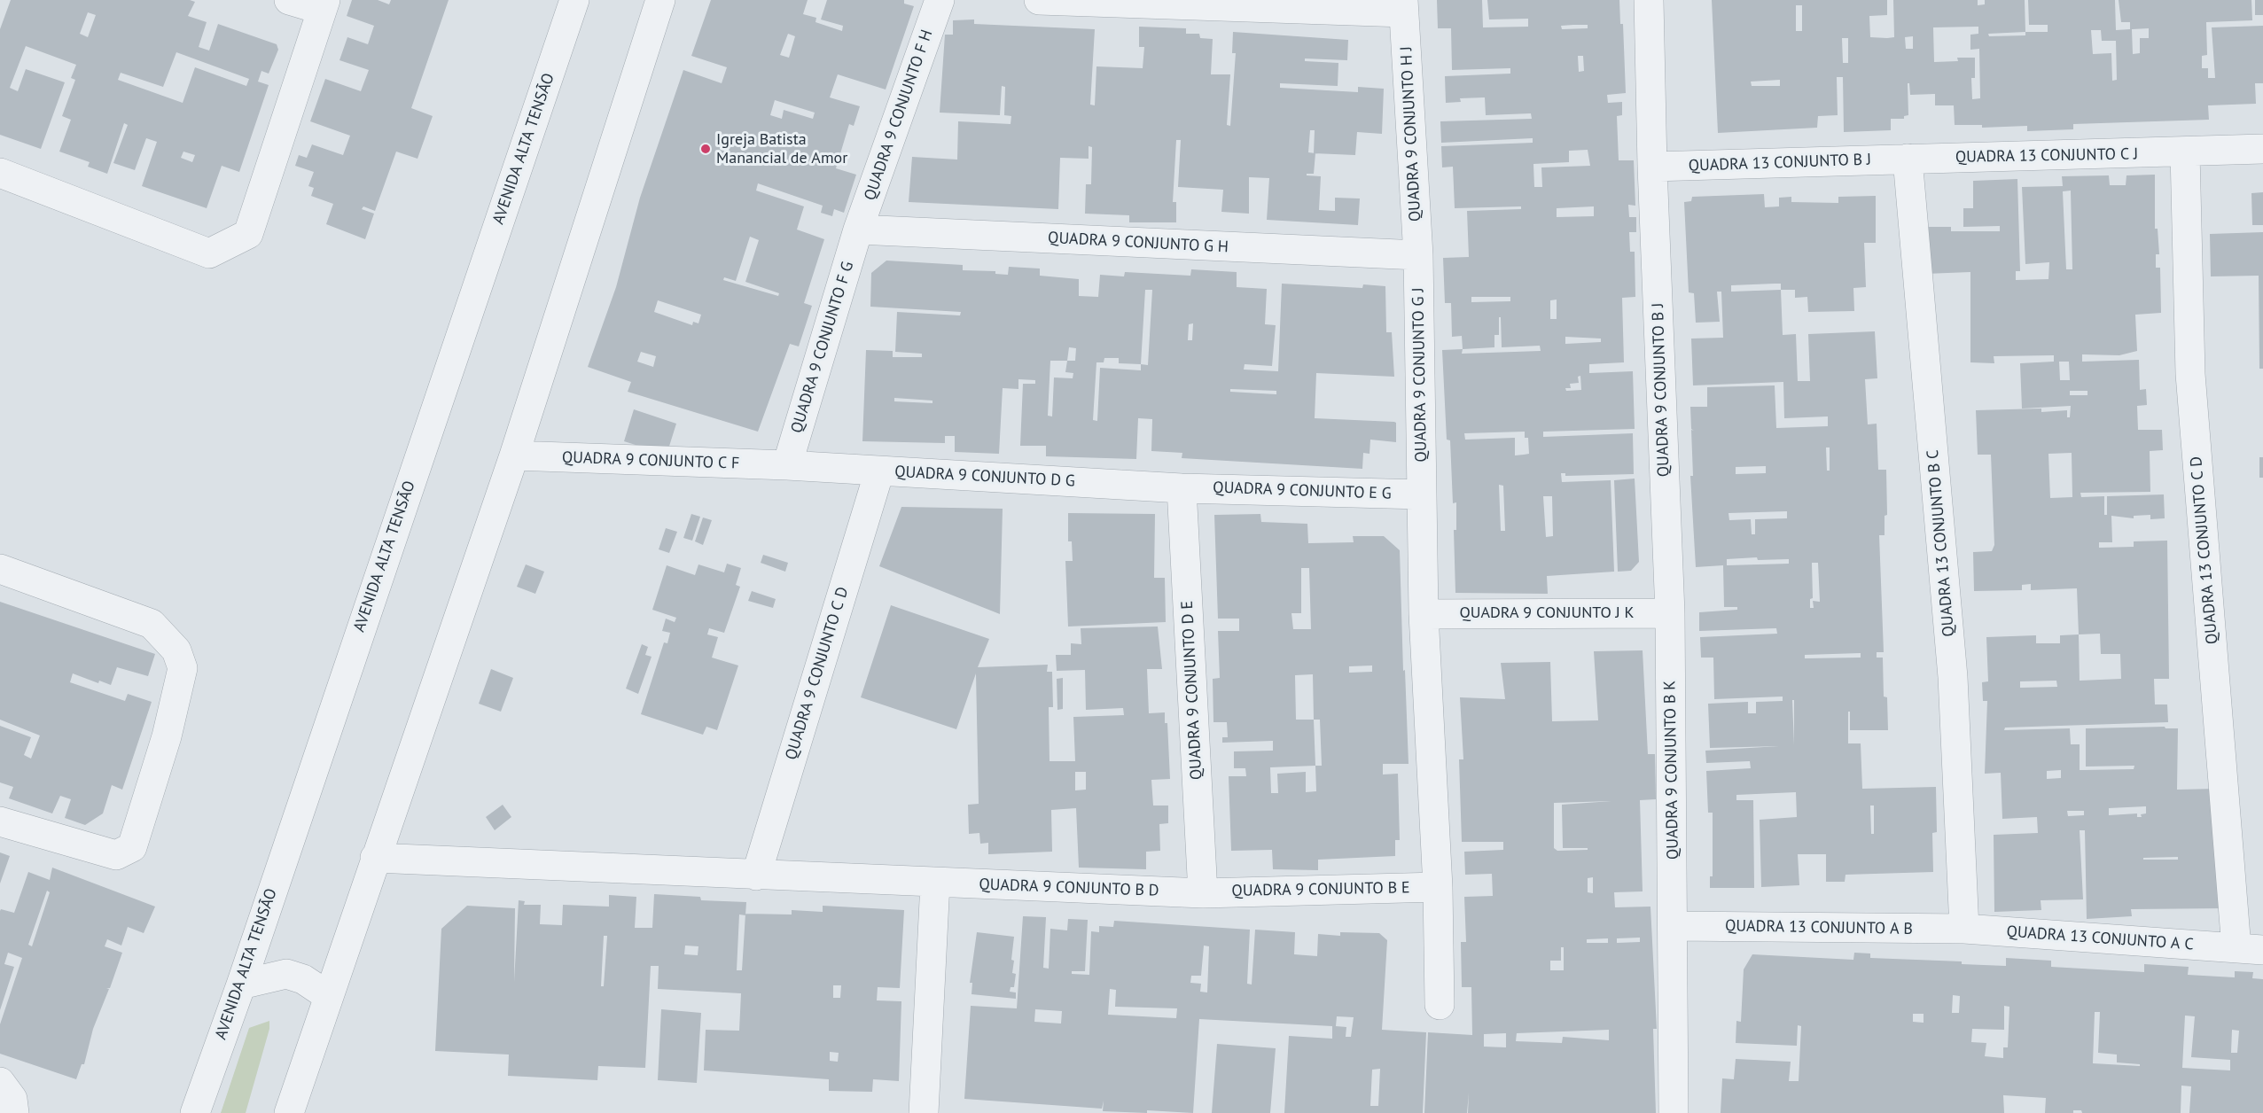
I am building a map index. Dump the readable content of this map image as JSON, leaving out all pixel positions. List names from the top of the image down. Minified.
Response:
{"streets":{"street":["QUADRA 9 CONJUNTO F H","QUADRA 9 CONJUNTO H J","AVENIDA ALTA TENSÃO","QUADRA 13 CONJUNTO C J","QUADRA 13 CONJUNTO B J","QUADRA 9 CONJUNTO G H","QUADRA 9 CONJUNTO F G","QUADRA 9 CONJUNTO G J","QUADRA 9 CONJUNTO B J","QUADRA 9 CONJUNTO C F","QUADRA 9 CONJUNTO D G","QUADRA 9 CONJUNTO E G","QUADRA 13 CONJUNTO B C","QUADRA 13 CONJUNTO C D","QUADRA 9 CONJUNTO J K","QUADRA 9 CONJUNTO C D","QUADRA 9 CONJUNTO D E","QUADRA 9 CONJUNTO B K","QUADRA 9 CONJUNTO B D","QUADRA 9 CONJUNTO B E","QUADRA 13 CONJUNTO A B","QUADRA 13 CONJUNTO A C"]},"crossings":[["QUADRA 9 CONJUNTO F H","QUADRA 9 CONJUNTO G H"],["QUADRA 9 CONJUNTO F H","QUADRA 9 CONJUNTO F G"],["QUADRA 9 CONJUNTO H J","QUADRA 9 CONJUNTO G H"],["QUADRA 9 CONJUNTO H J","QUADRA 9 CONJUNTO G J"],["QUADRA 13 CONJUNTO C J","QUADRA 13 CONJUNTO B J"],["QUADRA 13 CONJUNTO C J","QUADRA 13 CONJUNTO B C"],["QUADRA 13 CONJUNTO C J","QUADRA 13 CONJUNTO C D"],["QUADRA 13 CONJUNTO B J","QUADRA 9 CONJUNTO B J"],["QUADRA 13 CONJUNTO B J","QUADRA 13 CONJUNTO B C"],["QUADRA 9 CONJUNTO G H","QUADRA 9 CONJUNTO F G"],["QUADRA 9 CONJUNTO G H","QUADRA 9 CONJUNTO G J"],["QUADRA 9 CONJUNTO F G","QUADRA 9 CONJUNTO C F"],["QUADRA 9 CONJUNTO F G","QUADRA 9 CONJUNTO D G"],["QUADRA 9 CONJUNTO G J","QUADRA 9 CONJUNTO E G"],["QUADRA 9 CONJUNTO G J","QUADRA 9 CONJUNTO J K"],["QUADRA 9 CONJUNTO G J","QUADRA 9 CONJUNTO B E"],["QUADRA 9 CONJUNTO B J","QUADRA 9 CONJUNTO J K"],["QUADRA 9 CONJUNTO B J","QUADRA 9 CONJUNTO B K"],["QUADRA 9 CONJUNTO C F","QUADRA 9 CONJUNTO D G"],["QUADRA 9 CONJUNTO D G","QUADRA 9 CONJUNTO E G"],["QUADRA 9 CONJUNTO D G","QUADRA 9 CONJUNTO C D"],["QUADRA 9 CONJUNTO D G","QUADRA 9 CONJUNTO D E"],["QUADRA 9 CONJUNTO E G","QUADRA 9 CONJUNTO D E"],["QUADRA 13 CONJUNTO B C","QUADRA 13 CONJUNTO A B"],["QUADRA 13 CONJUNTO B C","QUADRA 13 CONJUNTO A C"],["QUADRA 13 CONJUNTO C D","QUADRA 13 CONJUNTO A C"],["QUADRA 9 CONJUNTO J K","QUADRA 9 CONJUNTO B K"],["QUADRA 9 CONJUNTO C D","QUADRA 9 CONJUNTO B D"],["QUADRA 9 CONJUNTO D E","QUADRA 9 CONJUNTO B D"],["QUADRA 9 CONJUNTO D E","QUADRA 9 CONJUNTO B E"],["QUADRA 9 CONJUNTO B K","QUADRA 13 CONJUNTO A B"],["QUADRA 9 CONJUNTO B D","QUADRA 9 CONJUNTO B E"],["QUADRA 13 CONJUNTO A B","QUADRA 13 CONJUNTO A C"]],"places":["Igreja Batista Manancial de Amor"]}
